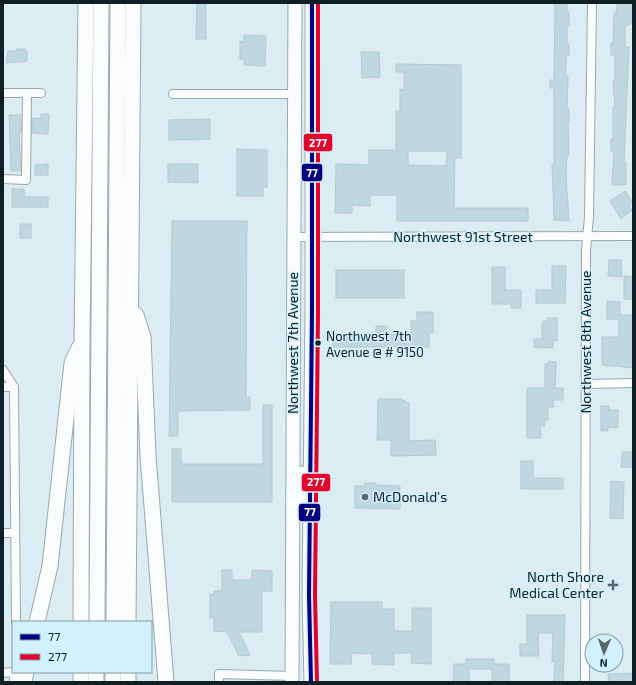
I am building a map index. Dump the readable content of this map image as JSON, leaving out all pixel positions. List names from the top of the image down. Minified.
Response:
{"streets":{"main road":["Northwest 7th Avenue"],"street":["Northwest 91st Street","Northwest 8th Avenue"]},"crossings":[["Northwest 91st Street","Northwest 8th Avenue"],["Northwest 91st Street","Northwest 7th Avenue"]],"places":{"other":["Northwest 7th Avenue @ # 9150","McDonald's"],"health":["North Shore Medical Center"]},"lines":["transit line 77","transit line 277"],"legend":["77","277"],"north":"bottom"}
